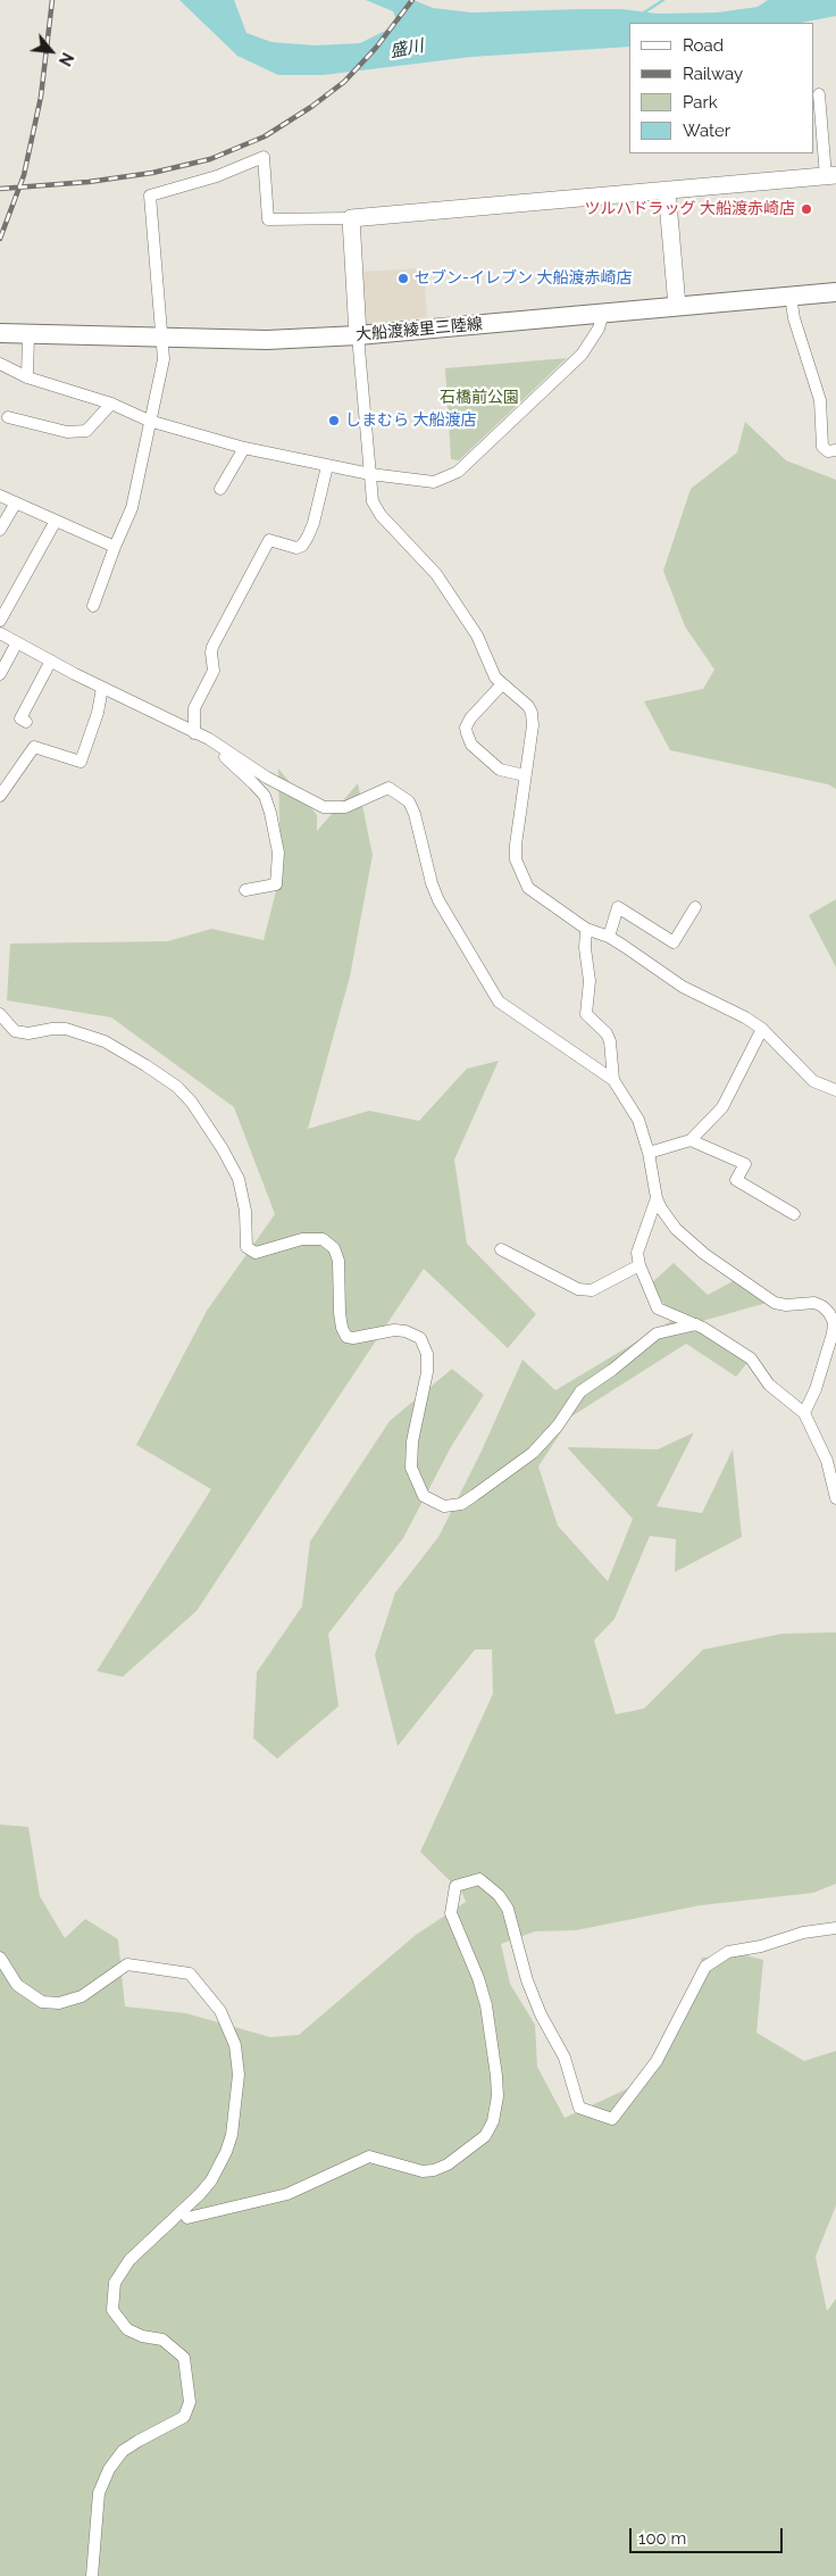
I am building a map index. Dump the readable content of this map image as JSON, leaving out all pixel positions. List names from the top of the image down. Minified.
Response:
{"streets":{"main road":["大船渡綾里三陸線"]},"water":["盛川"],"parks":["石橋前公園"],"places":["ツルハドラッグ 大船渡赤崎店","セブン-イレブン 大船渡赤崎店","しまむら 大船渡店"],"legend":["Road","Railway","Park","Water"],"scale_bar":"100 m","north":"bottom right"}
